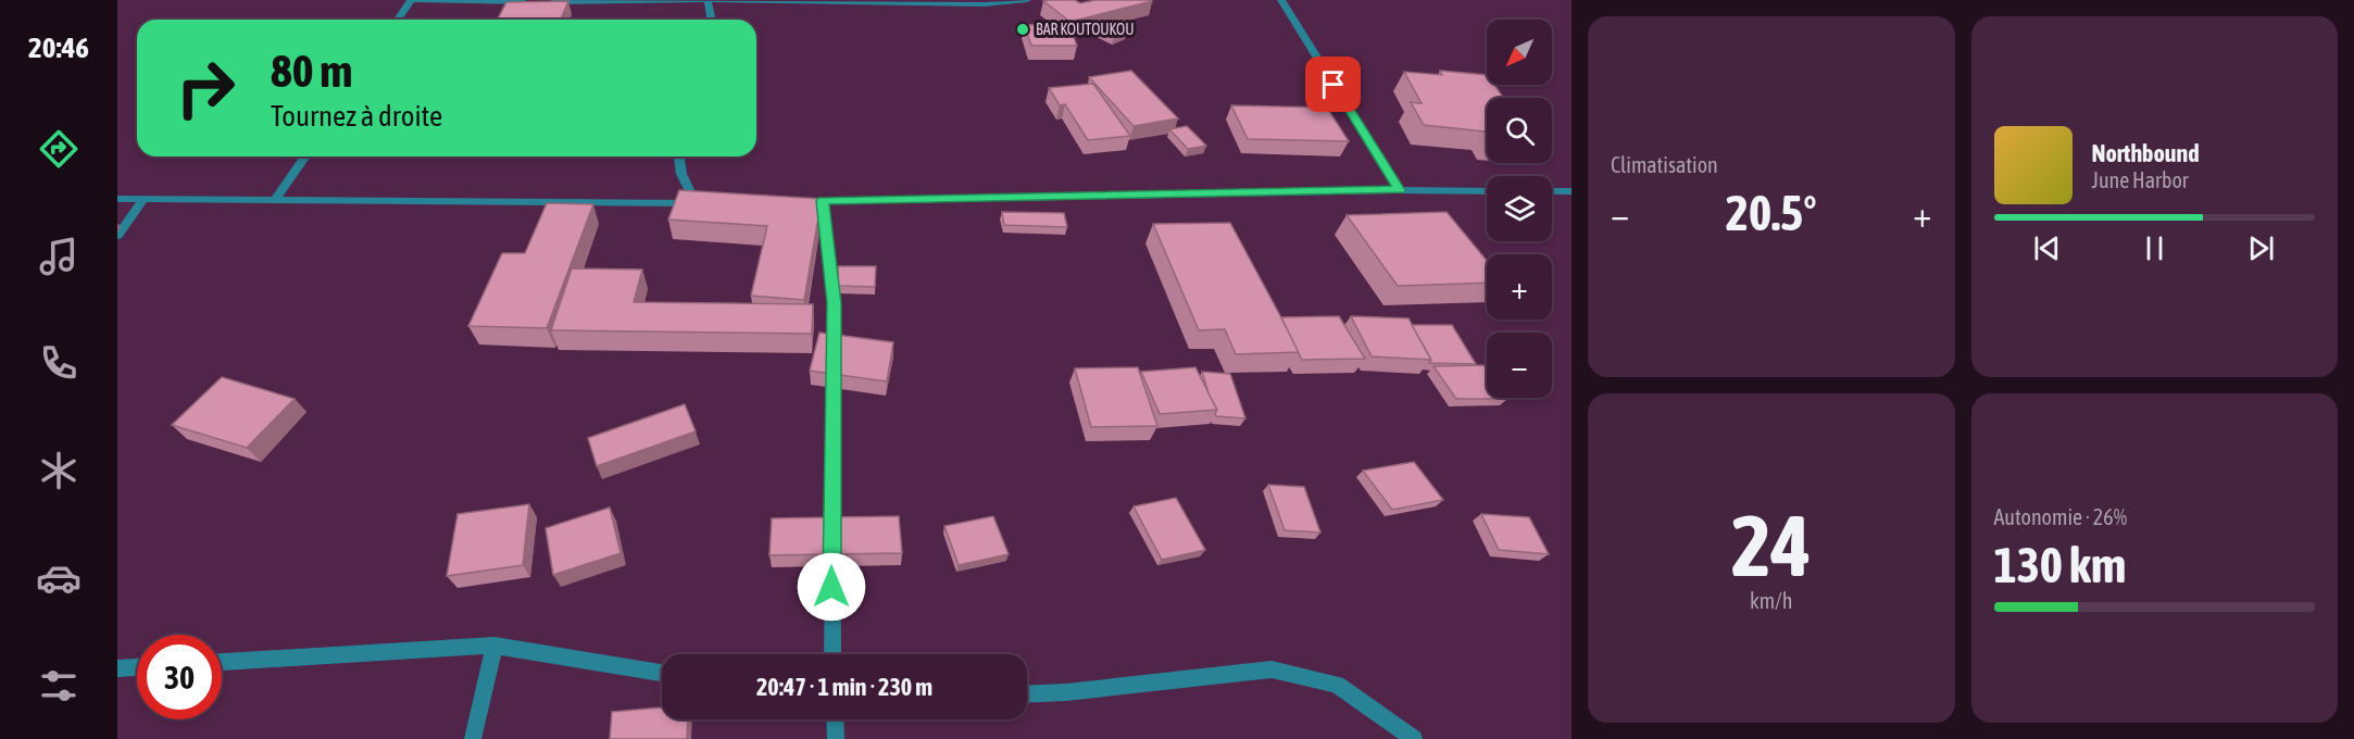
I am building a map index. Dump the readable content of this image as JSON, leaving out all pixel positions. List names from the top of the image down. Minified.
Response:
{"places":["BAR KOUTOUKOU"],"north":"bottom left","page":{"tabs":"20:46","tile":["Climatisation",["24","km/h"],["Autonomie · 26%","130 km"]],"map_buttons":["+","−"],"turn":["80 m","Tournez à droite"],"song":["Northbound","June Harbor"],"heat":["−","20.5°","+"],"limit":"30","trip":"20:47 · 1 min · 230 m"}}
